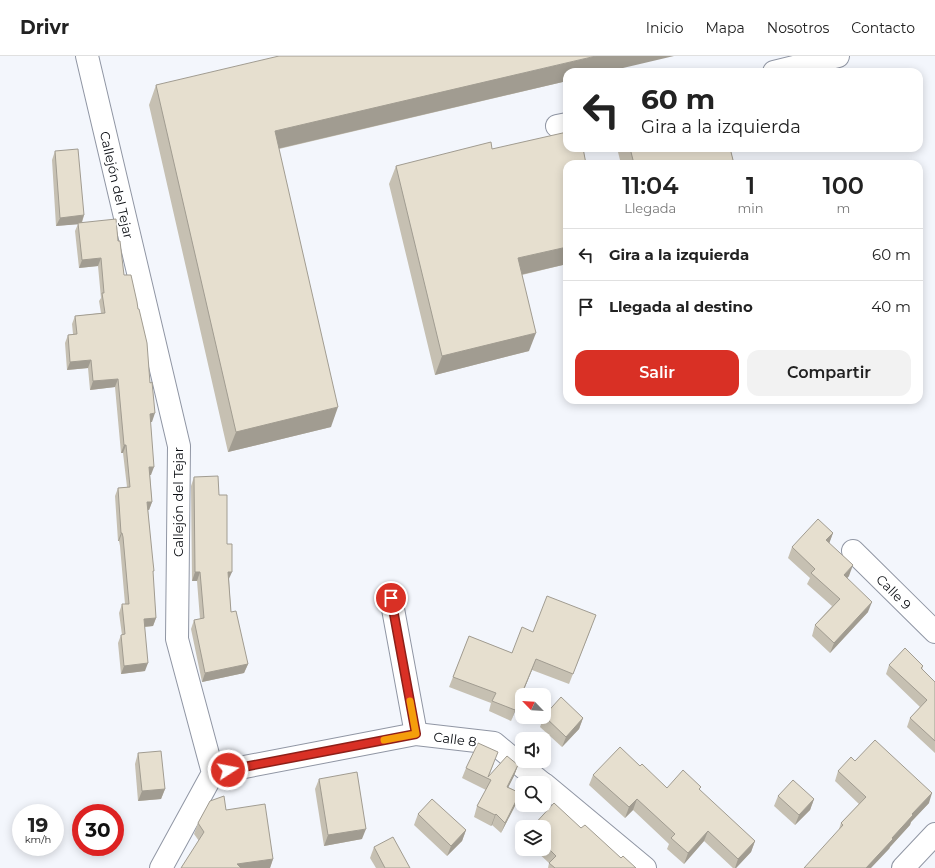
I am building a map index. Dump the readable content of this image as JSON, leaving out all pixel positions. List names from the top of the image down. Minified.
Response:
{"streets":{"street":["Callejón del Tejar","Calle 9","Calle 8"]},"crossings":[["Callejón del Tejar","Calle 8"]],"north":"top left","page":{"header":"Drivr","nav":["Inicio","Mapa","Nosotros","Contacto"],"turn":["60 m","Gira a la izquierda"],"eta":["11:04","Llegada","1","min","100","m"],"list":[{"name":"Gira a la izquierda","value":"60 m"},{"name":"Llegada al destino","value":"40 m"}],"buttons":["Salir","Compartir"],"speed":"19 km/h","limit":"30"}}
